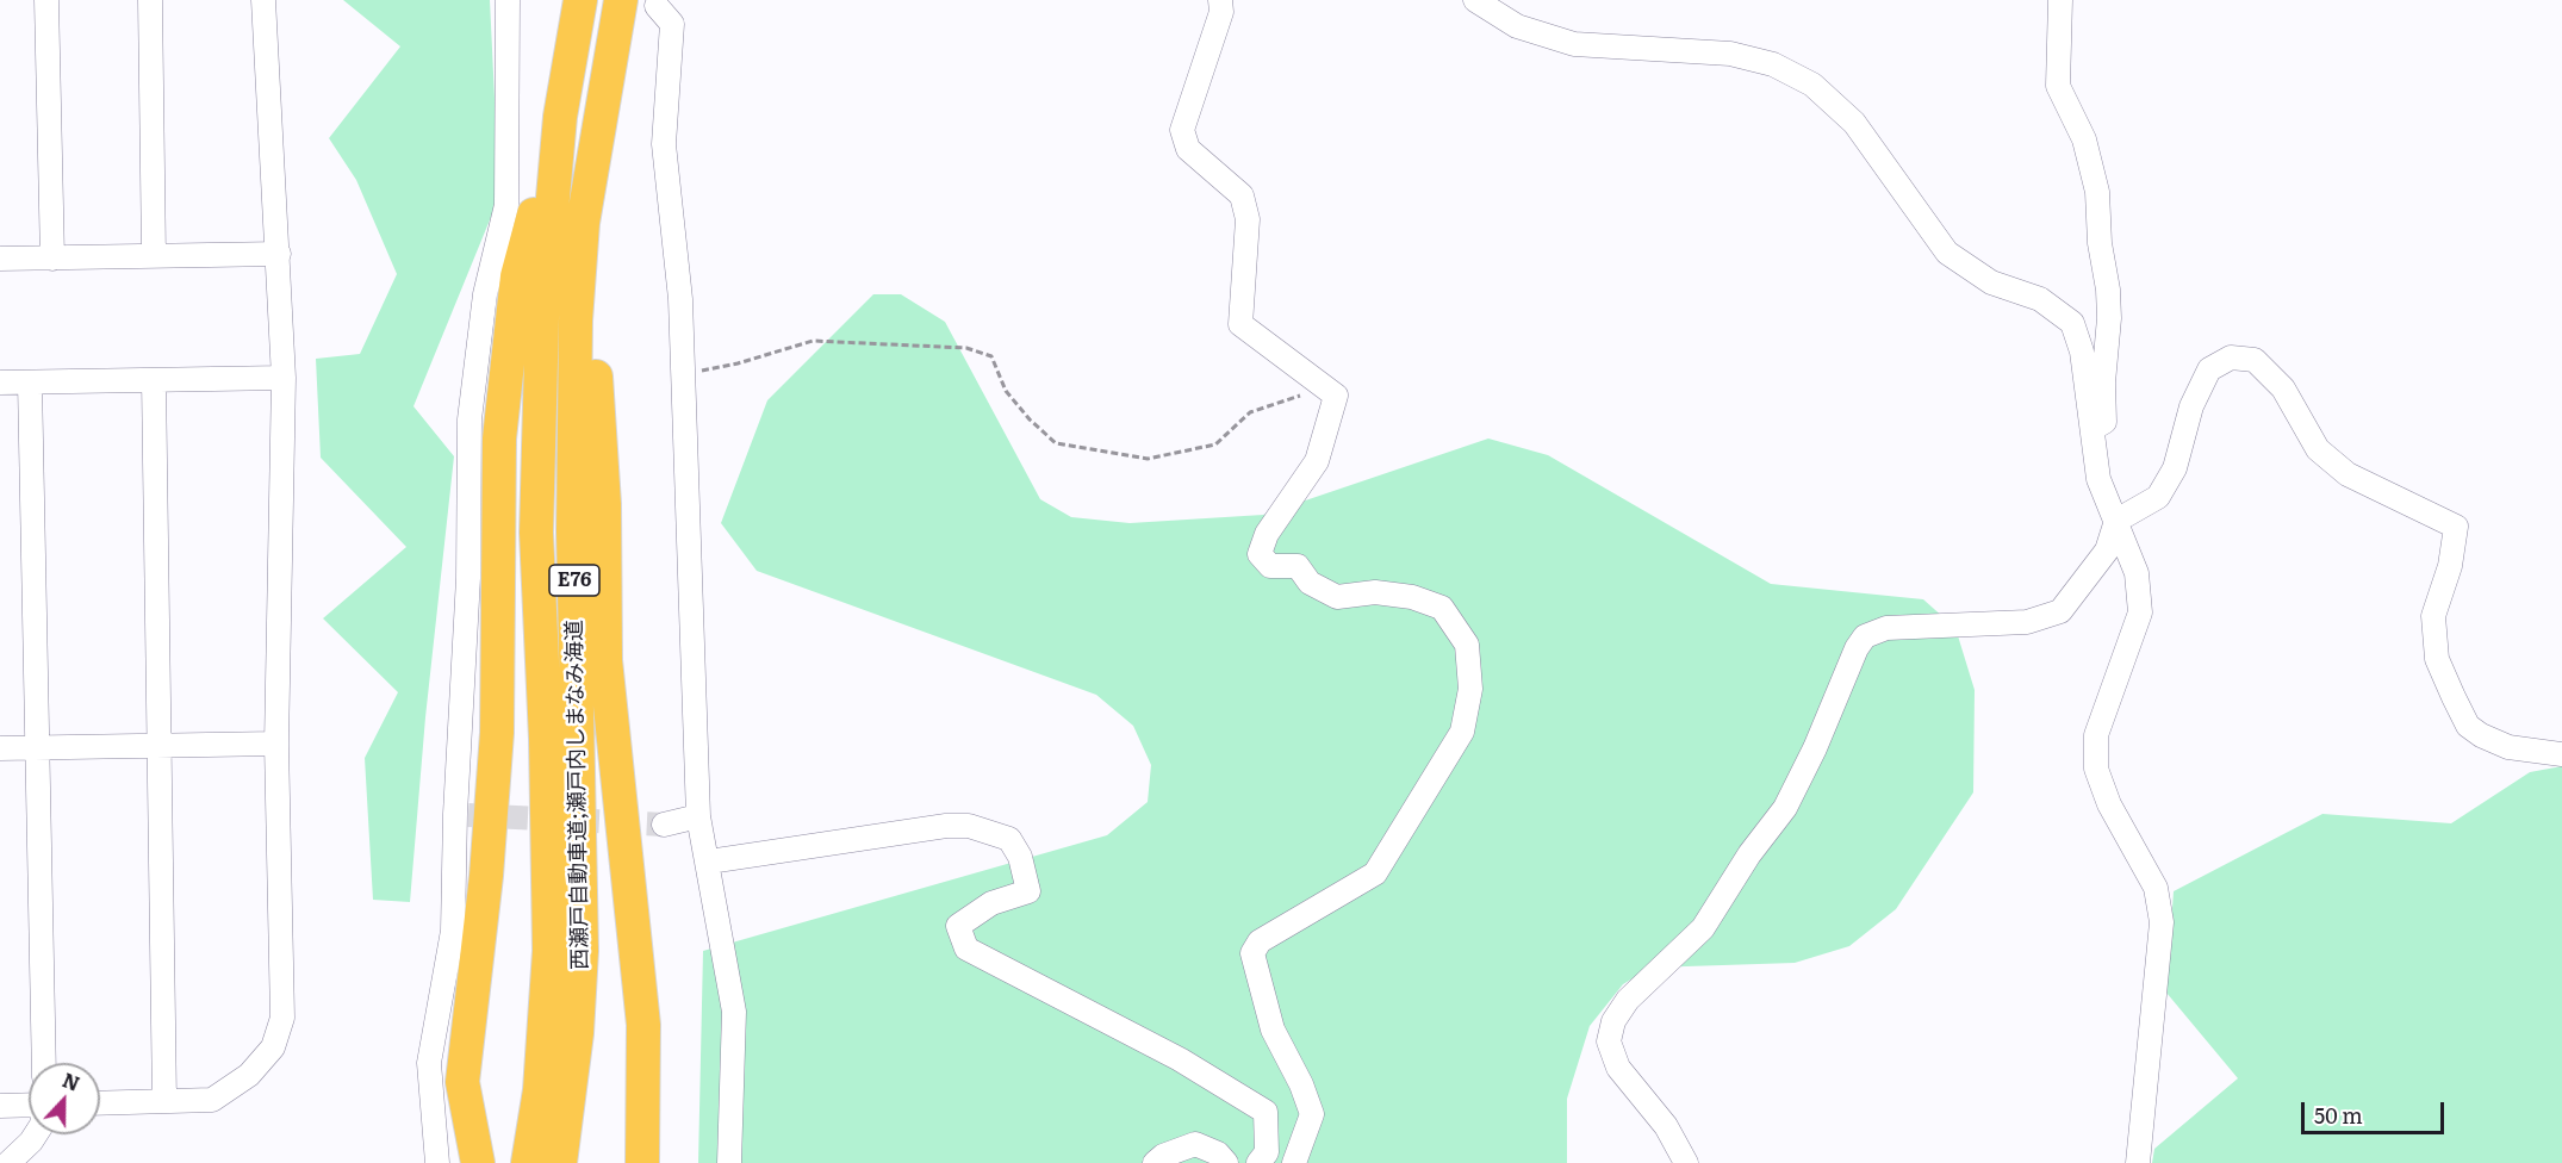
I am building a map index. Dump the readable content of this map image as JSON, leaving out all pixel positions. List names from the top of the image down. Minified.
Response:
{"streets":{"highway":["E76","西瀬戸自動車道;瀬戸内しまなみ海道"]},"scale_bar":"50 m","north":"top"}
